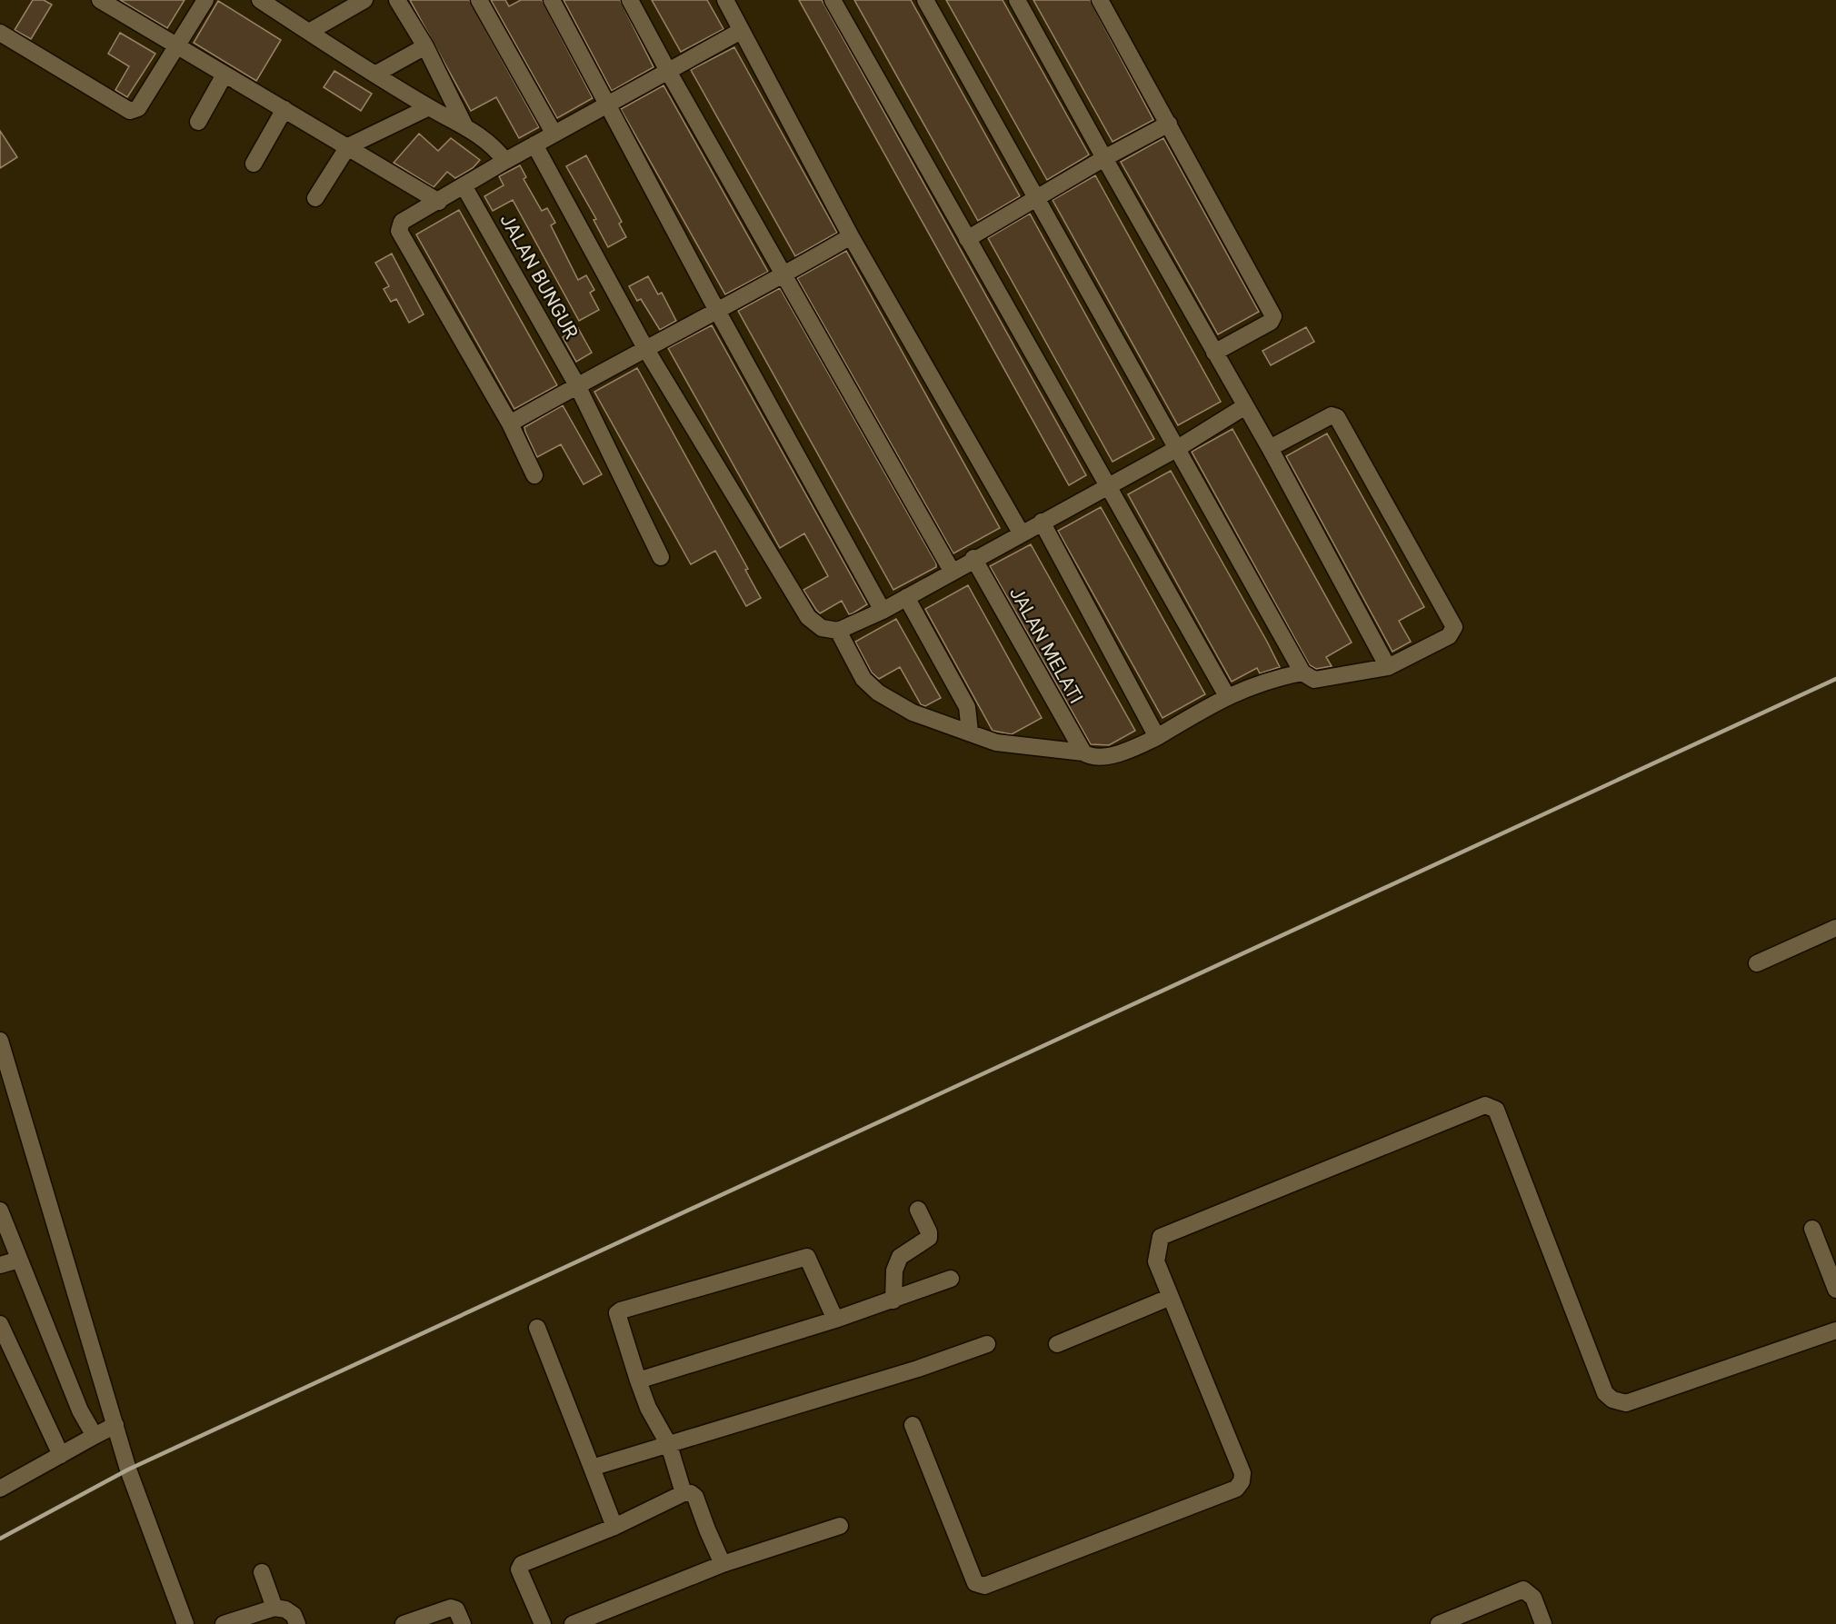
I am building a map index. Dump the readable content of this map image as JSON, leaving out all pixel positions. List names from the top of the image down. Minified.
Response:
{"streets":{"street":["JALAN BUNGUR","JALAN MELATI"]}}
